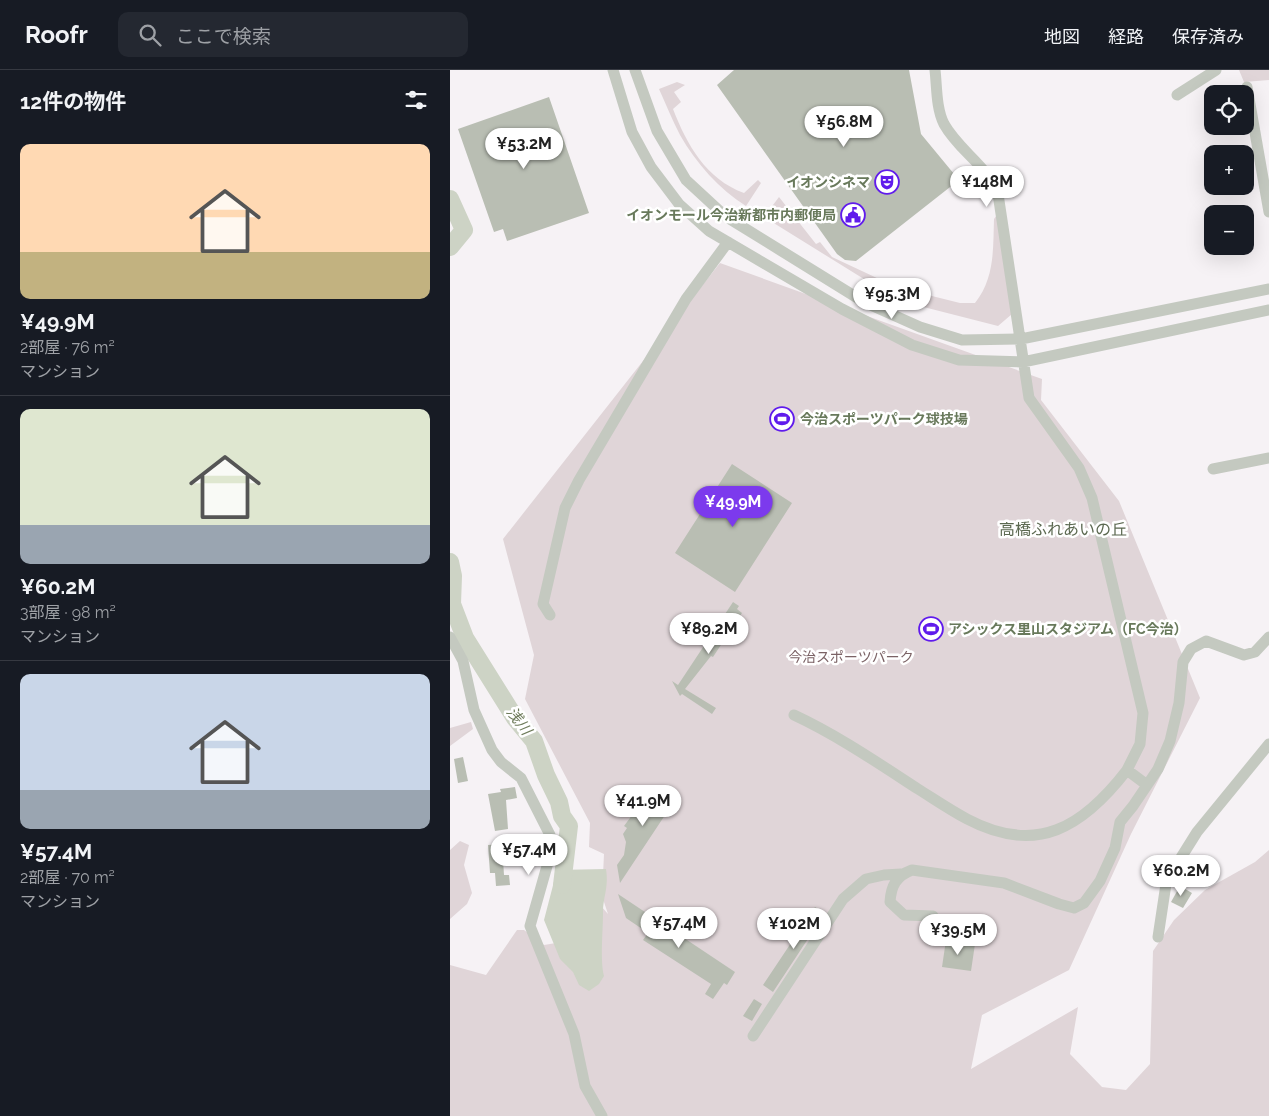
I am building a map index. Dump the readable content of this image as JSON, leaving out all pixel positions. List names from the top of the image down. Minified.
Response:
{"districts":["高橋ふれあいの丘"],"water":["浅川"],"parks":["今治スポーツパーク"],"places":{"theatre":["イオンシネマ"],"public building":["イオンモール今治新都市内郵便局"],"sports":["今治スポーツパーク球技場","アシックス里山スタジアム（FC今治）"]},"page":{"header":"Roofr","search":"ここで検索","nav":["地図","経路","保存済み"],"heading":"12件の物件","map_buttons":["+","−"],"price":["¥56.8M","¥53.2M","¥148M","¥95.3M","¥49.9M","¥89.2M","¥41.9M","¥57.4M","¥60.2M","¥57.4M","¥102M","¥39.5M"],"list":[{"name":"¥49.9M","note":"2部屋 · 76 m² · マンション"},{"name":"¥60.2M","note":"3部屋 · 98 m² · マンション"},{"name":"¥57.4M","note":"2部屋 · 70 m² · マンション"}]}}
